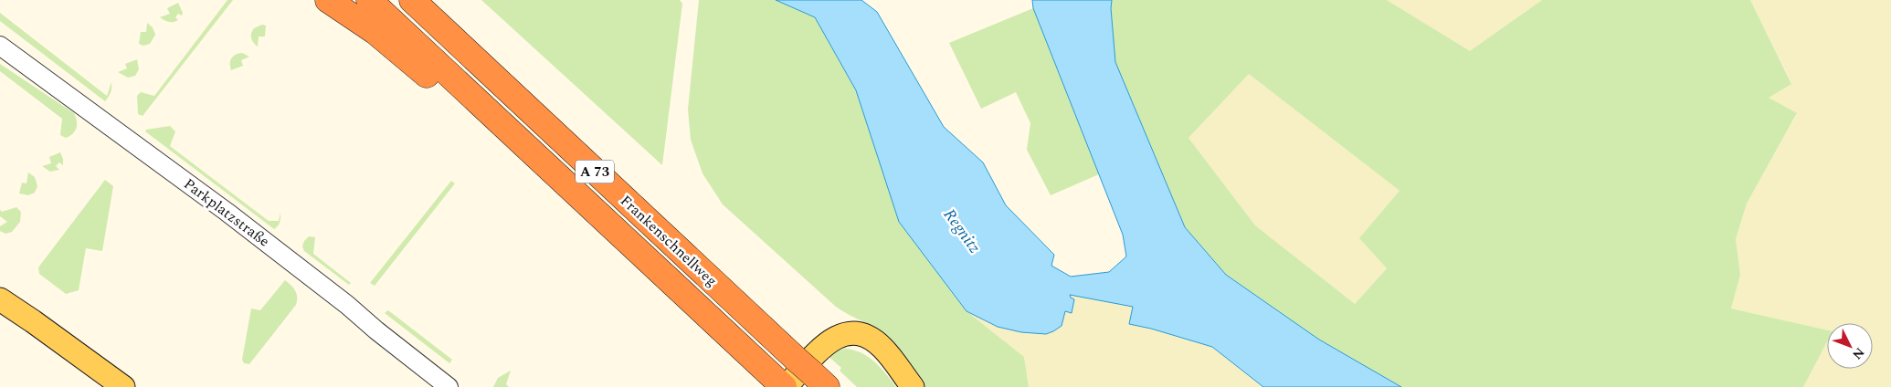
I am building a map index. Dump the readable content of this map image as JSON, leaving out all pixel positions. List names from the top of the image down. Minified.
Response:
{"streets":{"highway":["A 73","Frankenschnellweg"],"street":["Parkplatzstraße"]},"water":["Regnitz"],"north":"bottom right"}
